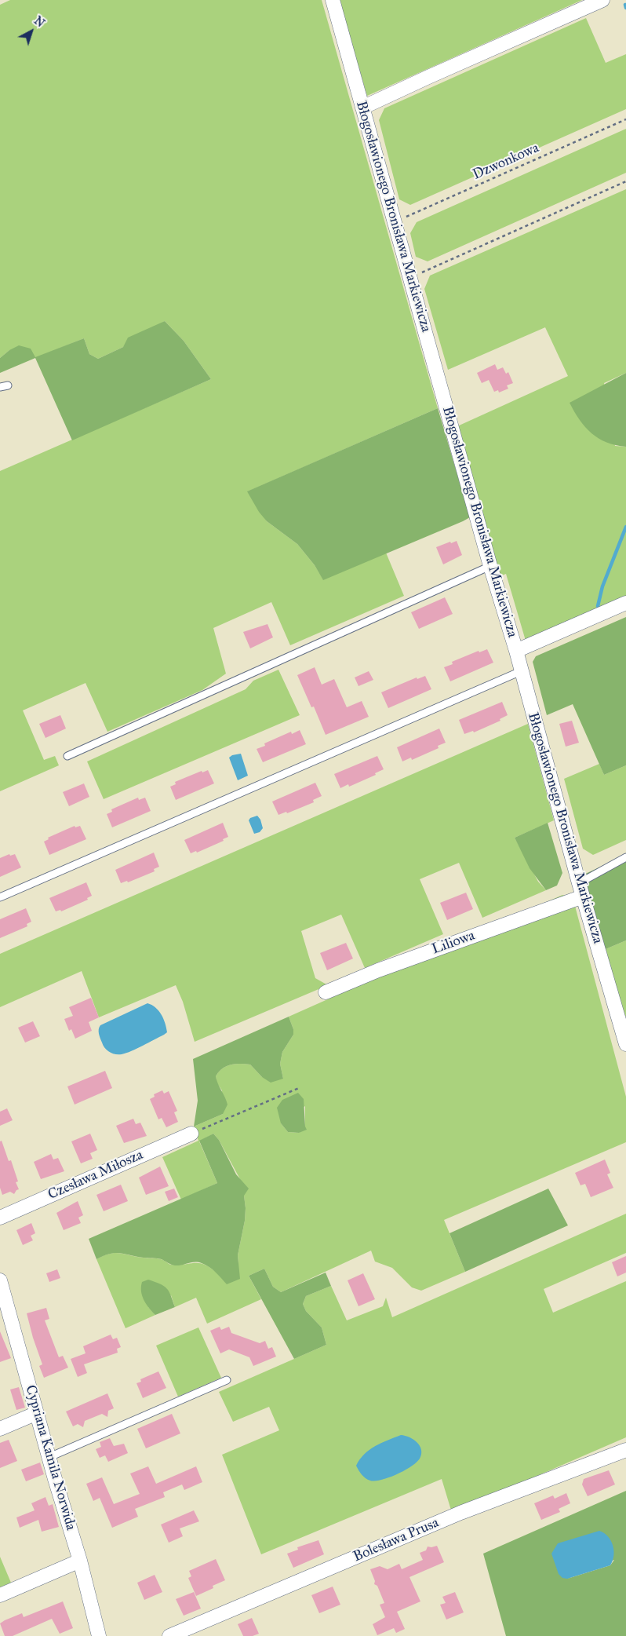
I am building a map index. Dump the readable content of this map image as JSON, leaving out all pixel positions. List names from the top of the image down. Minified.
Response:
{"streets":{"street":["Błogosławionego Bronisława Markiewicza","Liliowa","Czesława Miłosza","Cypriana Kamila Norwida","Bolesława Prusa"],"path":["Dzwonkowa"]},"crossings":[["Dzwonkowa","Błogosławionego Bronisława Markiewicza"],["Błogosławionego Bronisława Markiewicza","Liliowa"]],"north":"top right"}
